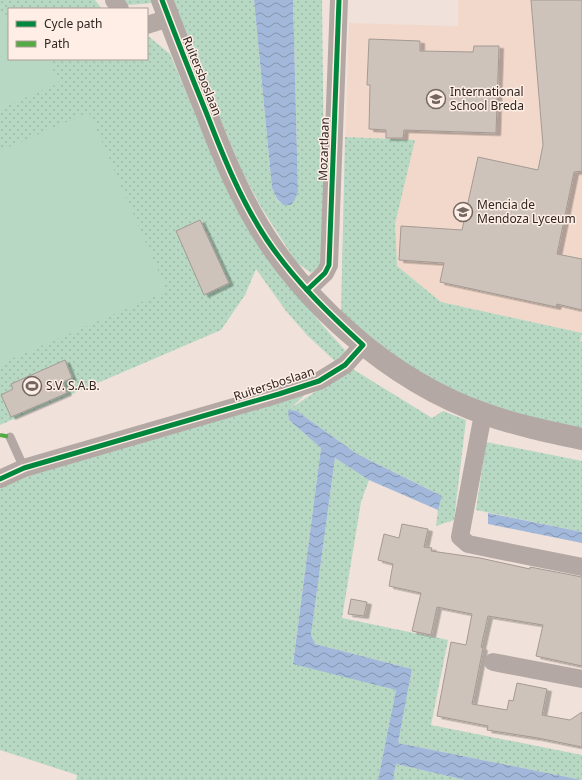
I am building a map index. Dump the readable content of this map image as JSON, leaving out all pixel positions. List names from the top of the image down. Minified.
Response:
{"streets":{"street":["Ruitersboslaan","Mozartlaan"]},"crossings":[["Ruitersboslaan","Mozartlaan"]],"places":{"school or university":["International School Breda","Mencia de Mendoza Lyceum"],"sports":["S.V. S.A.B."]},"legend":["Cycle path","Path"]}
